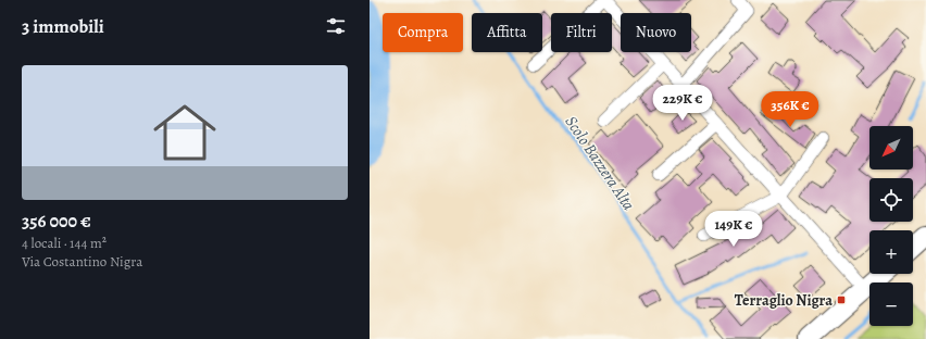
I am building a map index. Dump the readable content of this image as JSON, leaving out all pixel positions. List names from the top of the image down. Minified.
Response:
{"water":["Scolo Bazzera Alta"],"places":{"transit":["Terraglio Nigra"]},"north":"bottom left","page":{"heading":"3 immobili","chip":["Compra","Affitta","Filtri","Nuovo"],"list":[{"name":"356 000 €","note":"4 locali · 144 m² · Via Costantino Nigra"}],"price":["229K €","356K €","149K €"],"map_buttons":["+","−"]}}
